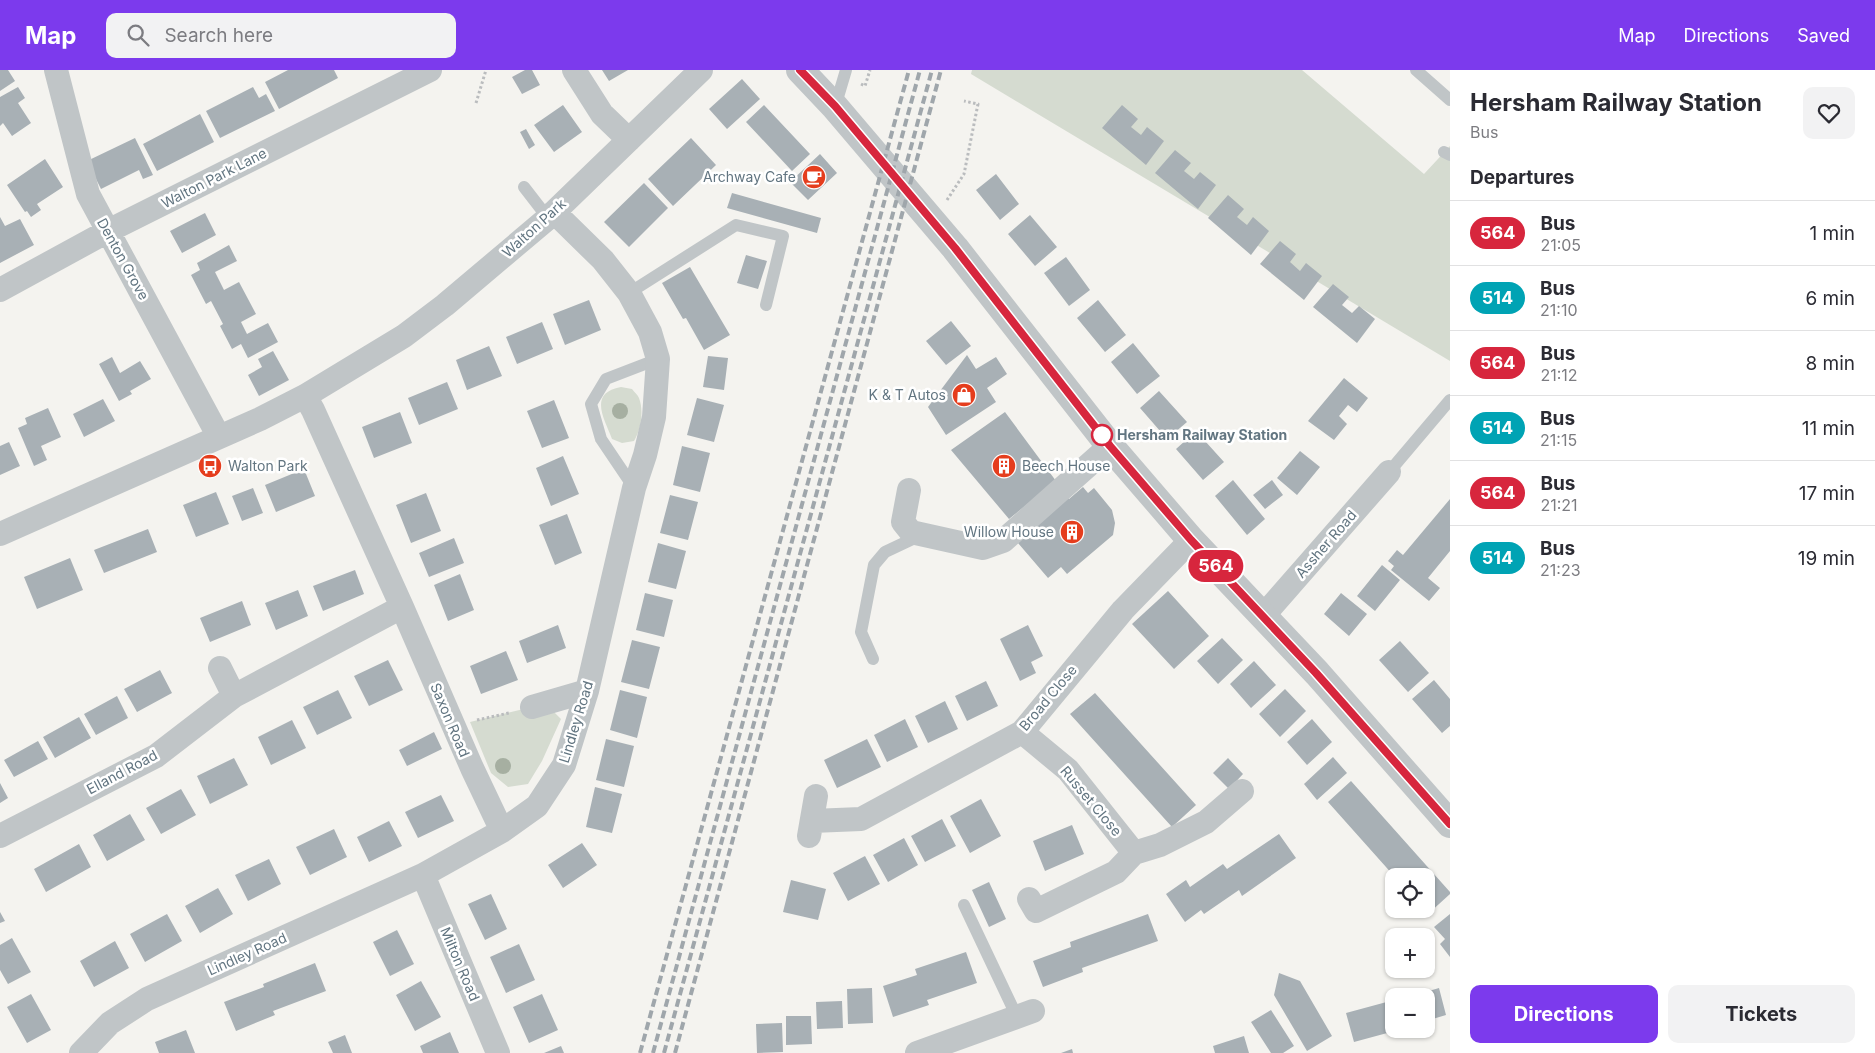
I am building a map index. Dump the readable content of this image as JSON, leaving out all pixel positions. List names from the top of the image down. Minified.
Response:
{"streets":{"street":["Walton Park Lane","Walton Park","Denton Grove","Assher Road","Broad Close","Saxon Road","Lindley Road","Elland Road","Russet Close","Milton Road"]},"crossings":[["Walton Park Lane","Denton Grove"],["Walton Park","Denton Grove"],["Walton Park","Saxon Road"],["Walton Park","Lindley Road"],["Broad Close","Russet Close"],["Saxon Road","Lindley Road"],["Lindley Road","Milton Road"]],"places":{"cafe":["Archway Cafe"],"shop":["K & T Autos"],"other":["Hersham Railway Station"],"bus stop":["Walton Park"],"building":["Beech House","Willow House"]},"lines":["bus line 564"],"page":{"header":"Map","search":"Search here","nav":["Map","Directions","Saved"],"on_map":"564","heading":[["Hersham Railway Station","Bus"],"Departures"],"list":[{"mark":"564","name":"Bus","note":"21:05","value":"1 min"},{"mark":"514","name":"Bus","note":"21:10","value":"6 min"},{"mark":"564","name":"Bus","note":"21:12","value":"8 min"},{"mark":"514","name":"Bus","note":"21:15","value":"11 min"},{"mark":"564","name":"Bus","note":"21:21","value":"17 min"},{"mark":"514","name":"Bus","note":"21:23","value":"19 min"}],"map_buttons":["+","−"],"buttons":["Directions","Tickets"]}}
